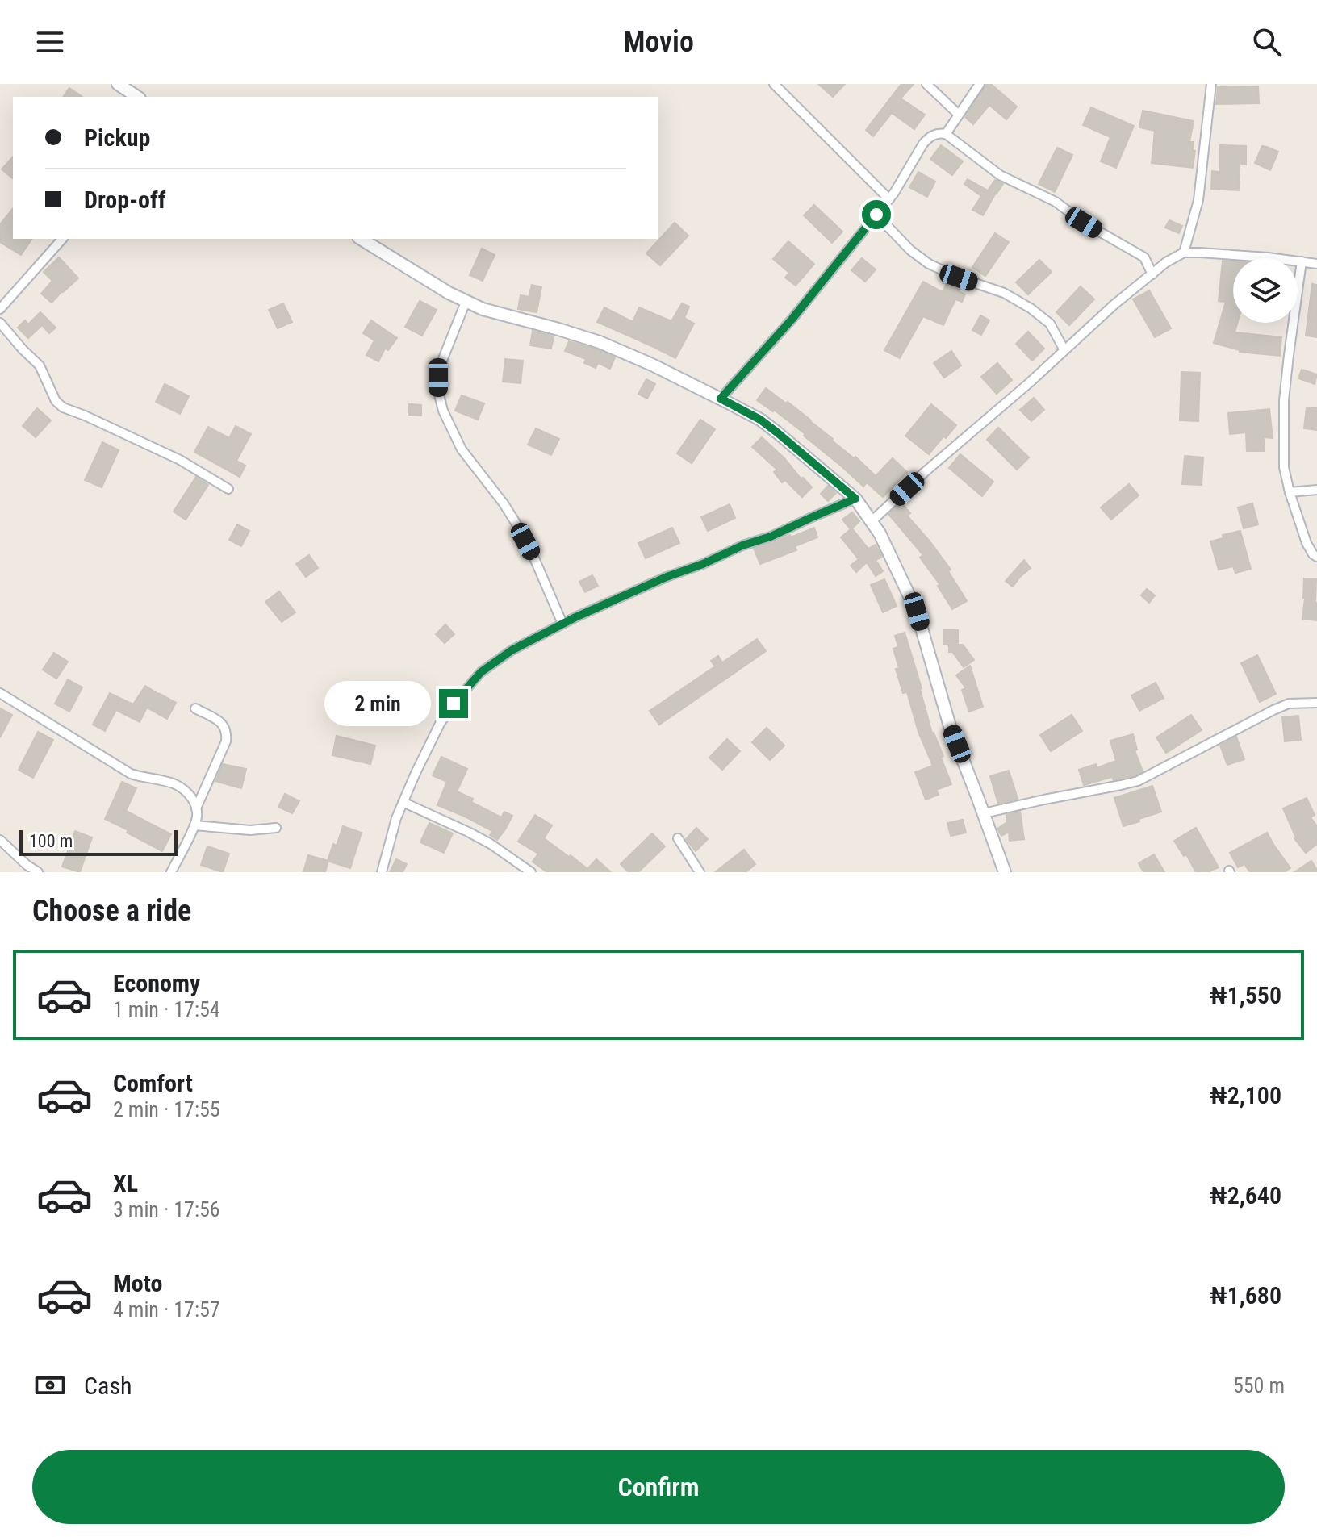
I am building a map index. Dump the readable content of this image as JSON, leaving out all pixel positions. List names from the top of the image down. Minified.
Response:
{"scale_bar":"100 m","page":{"header":"Movio","banner":["Pickup","Drop-off"],"bubble":"2 min","scale":"100 m","heading":"Choose a ride","list":[{"name":"Economy","note":"1 min · 17:54","value":"₦1,550"},{"name":"Comfort","note":"2 min · 17:55","value":"₦2,100"},{"name":"XL","note":"3 min · 17:56","value":"₦2,640"},{"name":"Moto","note":"4 min · 17:57","value":"₦1,680"}],"pay":["Cash","550 m"],"buttons":"Confirm"}}
